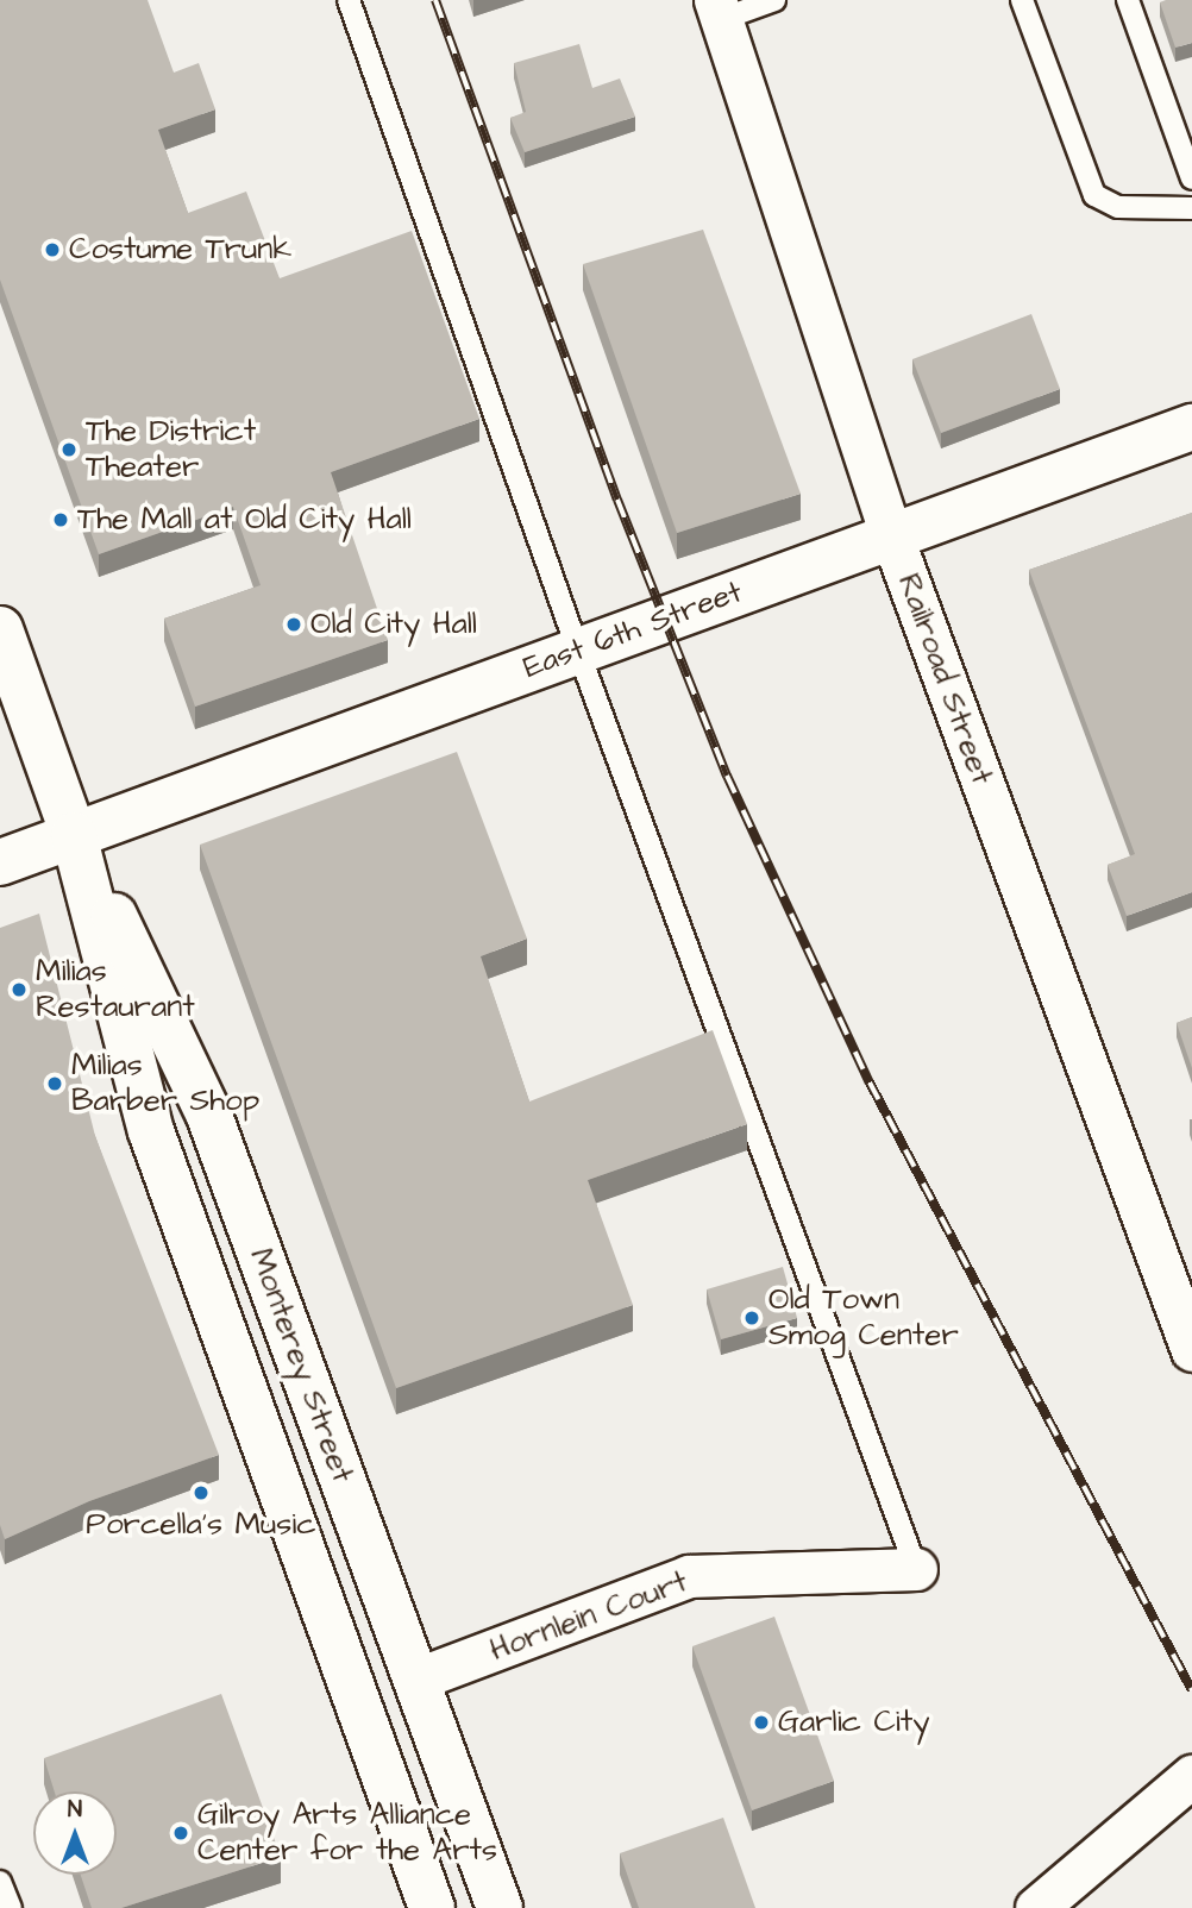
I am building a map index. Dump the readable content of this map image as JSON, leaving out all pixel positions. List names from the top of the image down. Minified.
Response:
{"streets":{"main road":["East 6th Street","Monterey Street"],"street":["Railroad Street","Hornlein Court"]},"crossings":[["East 6th Street","Railroad Street"],["East 6th Street","Monterey Street"],["Monterey Street","Hornlein Court"]],"places":["Costume Trunk","The District Theater","The Mall at Old City Hall","Old City Hall","Milias Restaurant","Milias Barber Shop","Old Town Smog Center","Porcella's Music","Garlic City","Gilroy Arts Alliance Center for the Arts"],"north":"top"}
